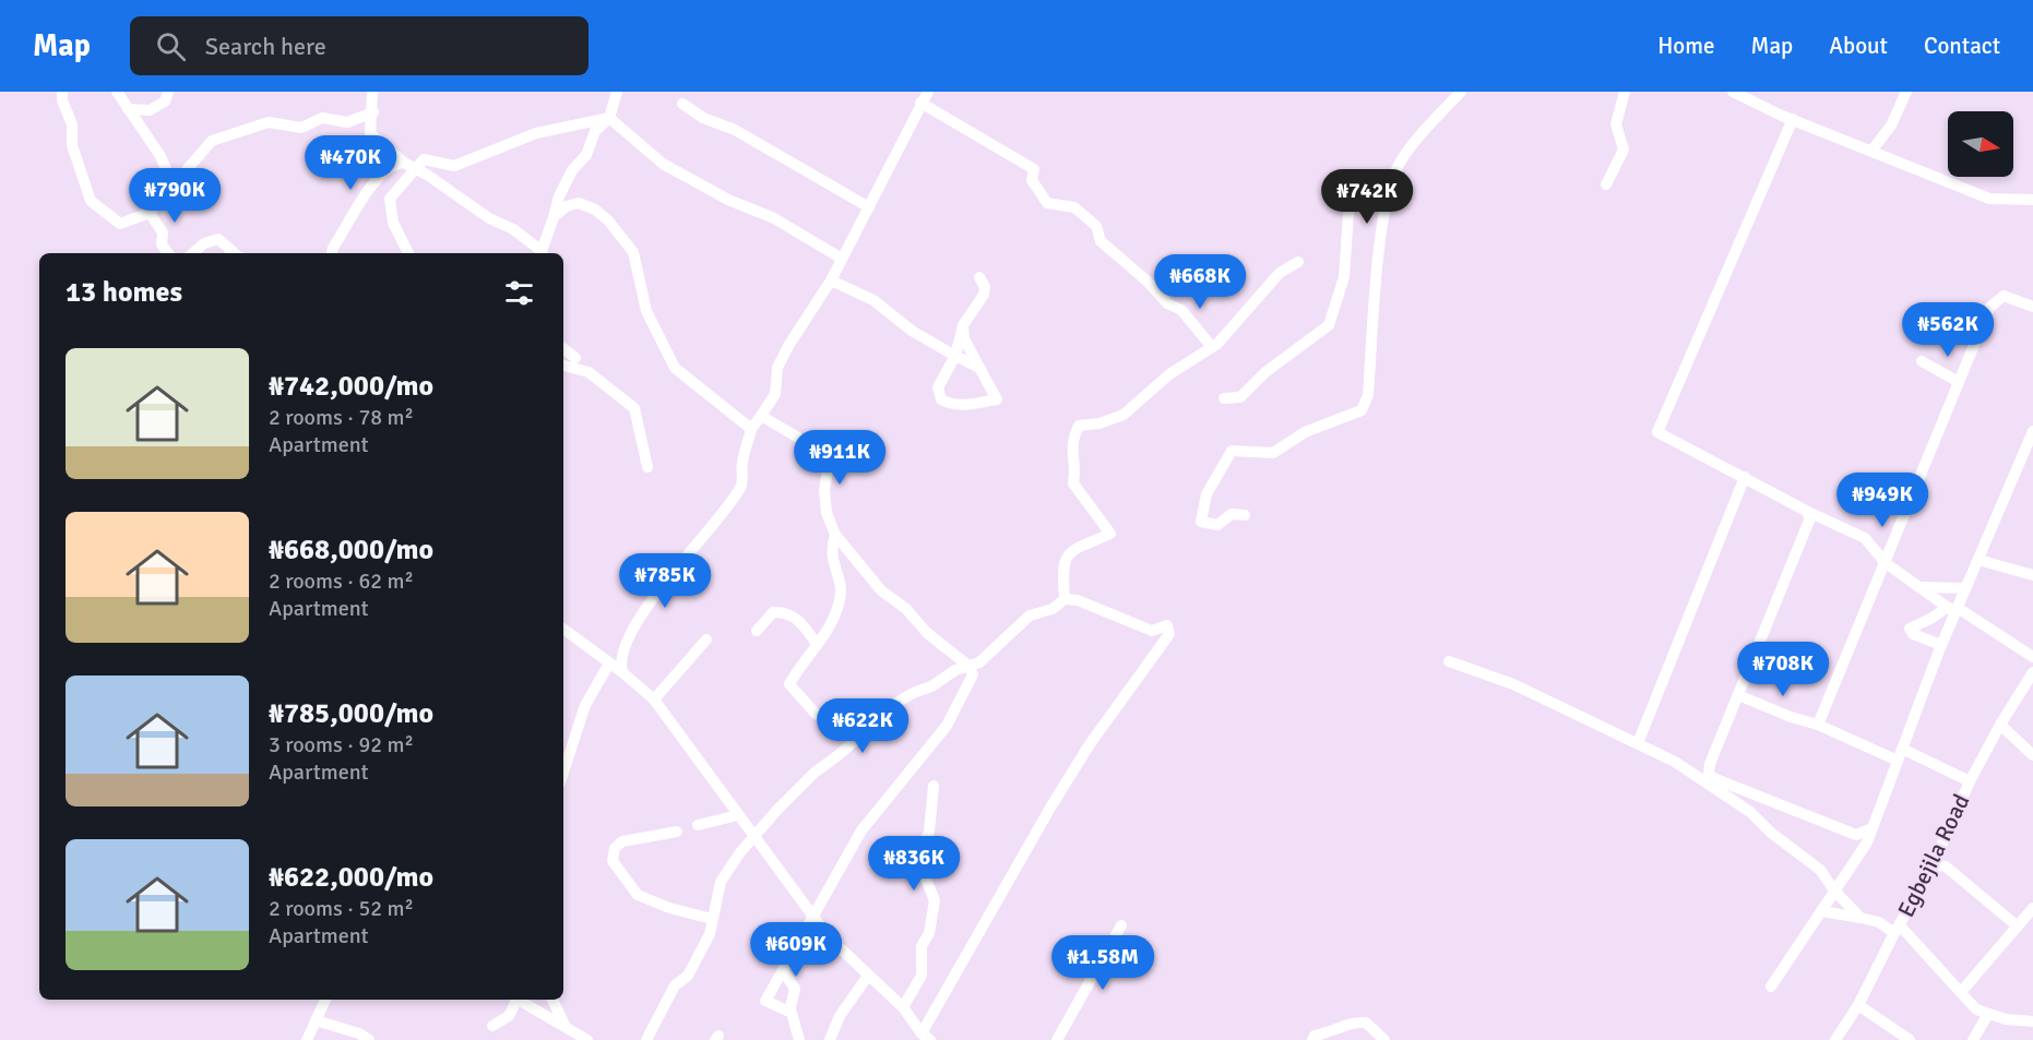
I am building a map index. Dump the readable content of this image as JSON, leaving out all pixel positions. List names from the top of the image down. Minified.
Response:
{"streets":{"street":["Egbejila Road"]},"north":"right","page":{"header":"Map","search":"Search here","nav":["Home","Map","About","Contact"],"price":["₦470K","₦790K","₦742K","₦668K","₦562K","₦911K","₦949K","₦785K","₦708K","₦622K","₦836K","₦609K","₦1.58M"],"heading":"13 homes","list":[{"name":"₦742,000/mo","note":"2 rooms · 78 m² · Apartment"},{"name":"₦668,000/mo","note":"2 rooms · 62 m² · Apartment"},{"name":"₦785,000/mo","note":"3 rooms · 92 m² · Apartment"},{"name":"₦622,000/mo","note":"2 rooms · 52 m² · Apartment"}]}}
